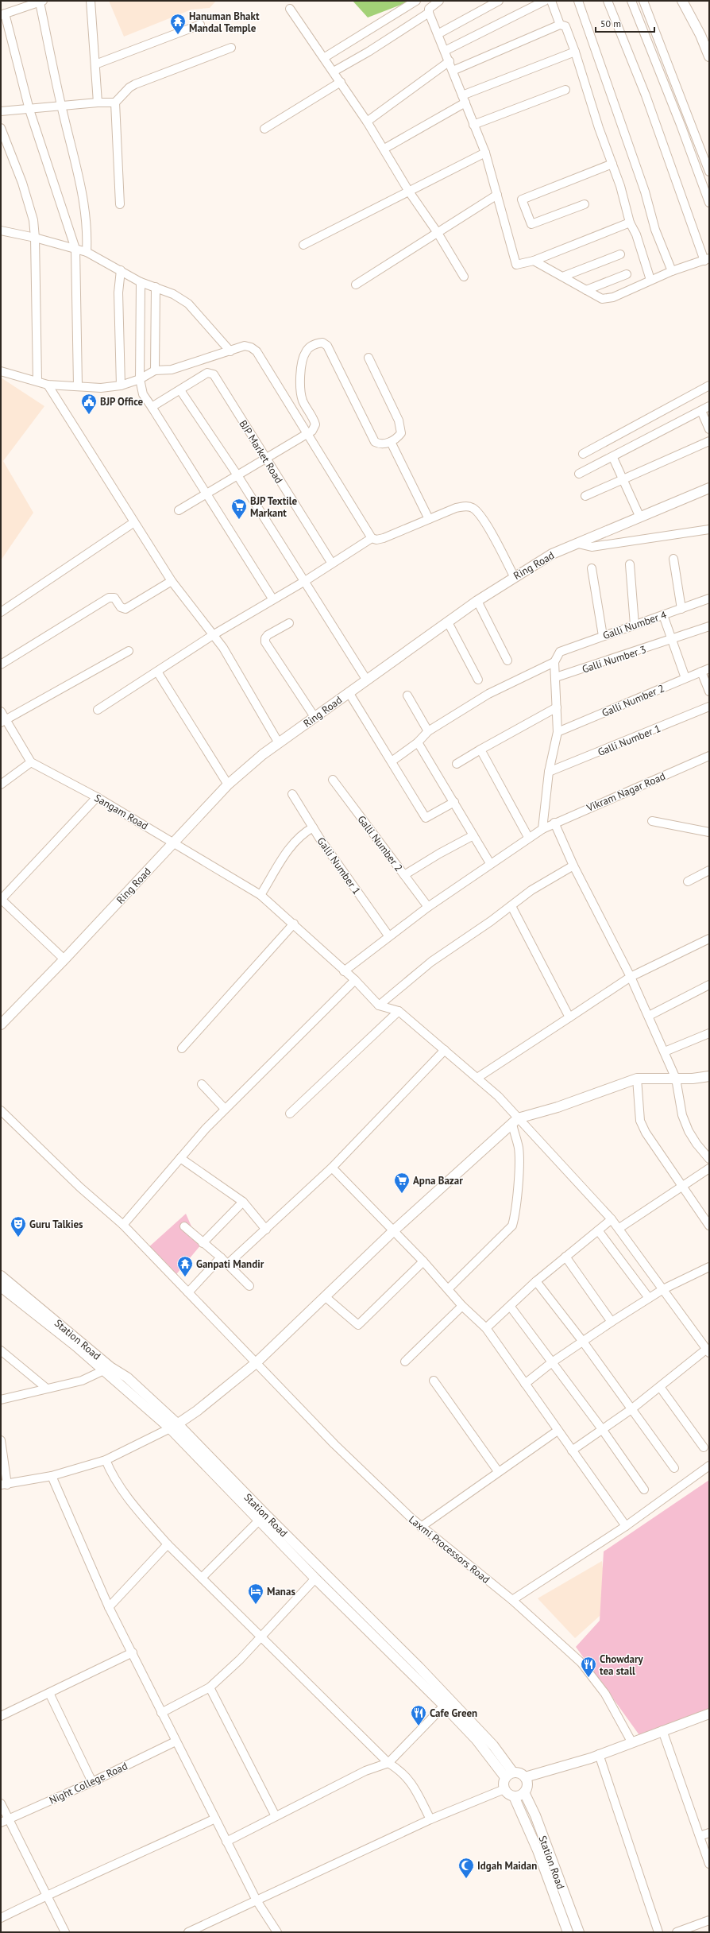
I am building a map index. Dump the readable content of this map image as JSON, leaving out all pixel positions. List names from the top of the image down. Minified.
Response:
{"streets":{"main road":["Ring Road","Station Road"],"street":["BJP Market Road","Galli Number 4","Galli Number 3","Galli Number 2","Galli Number 1","Vikram Nagar Road","Sangam Road","Laxmi Processors Road","Night College Road"]},"crossings":[["Ring Road","Sangam Road"],["Galli Number 2","Vikram Nagar Road"],["Galli Number 1","Vikram Nagar Road"],["Vikram Nagar Road","Sangam Road"]],"places":{"temple":["Hanuman Bhakt Mandal Temple","Ganpati Mandir"],"public building":["BJP Office"],"supermarket":["BJP Textile Markant","Apna Bazar"],"theatre":["Guru Talkies"],"hotel":["Manas"],"restaurant":["Chowdary tea stall","Cafe Green"],"mosque":["Idgah Maidan"]},"scale_bar":"50 m"}
